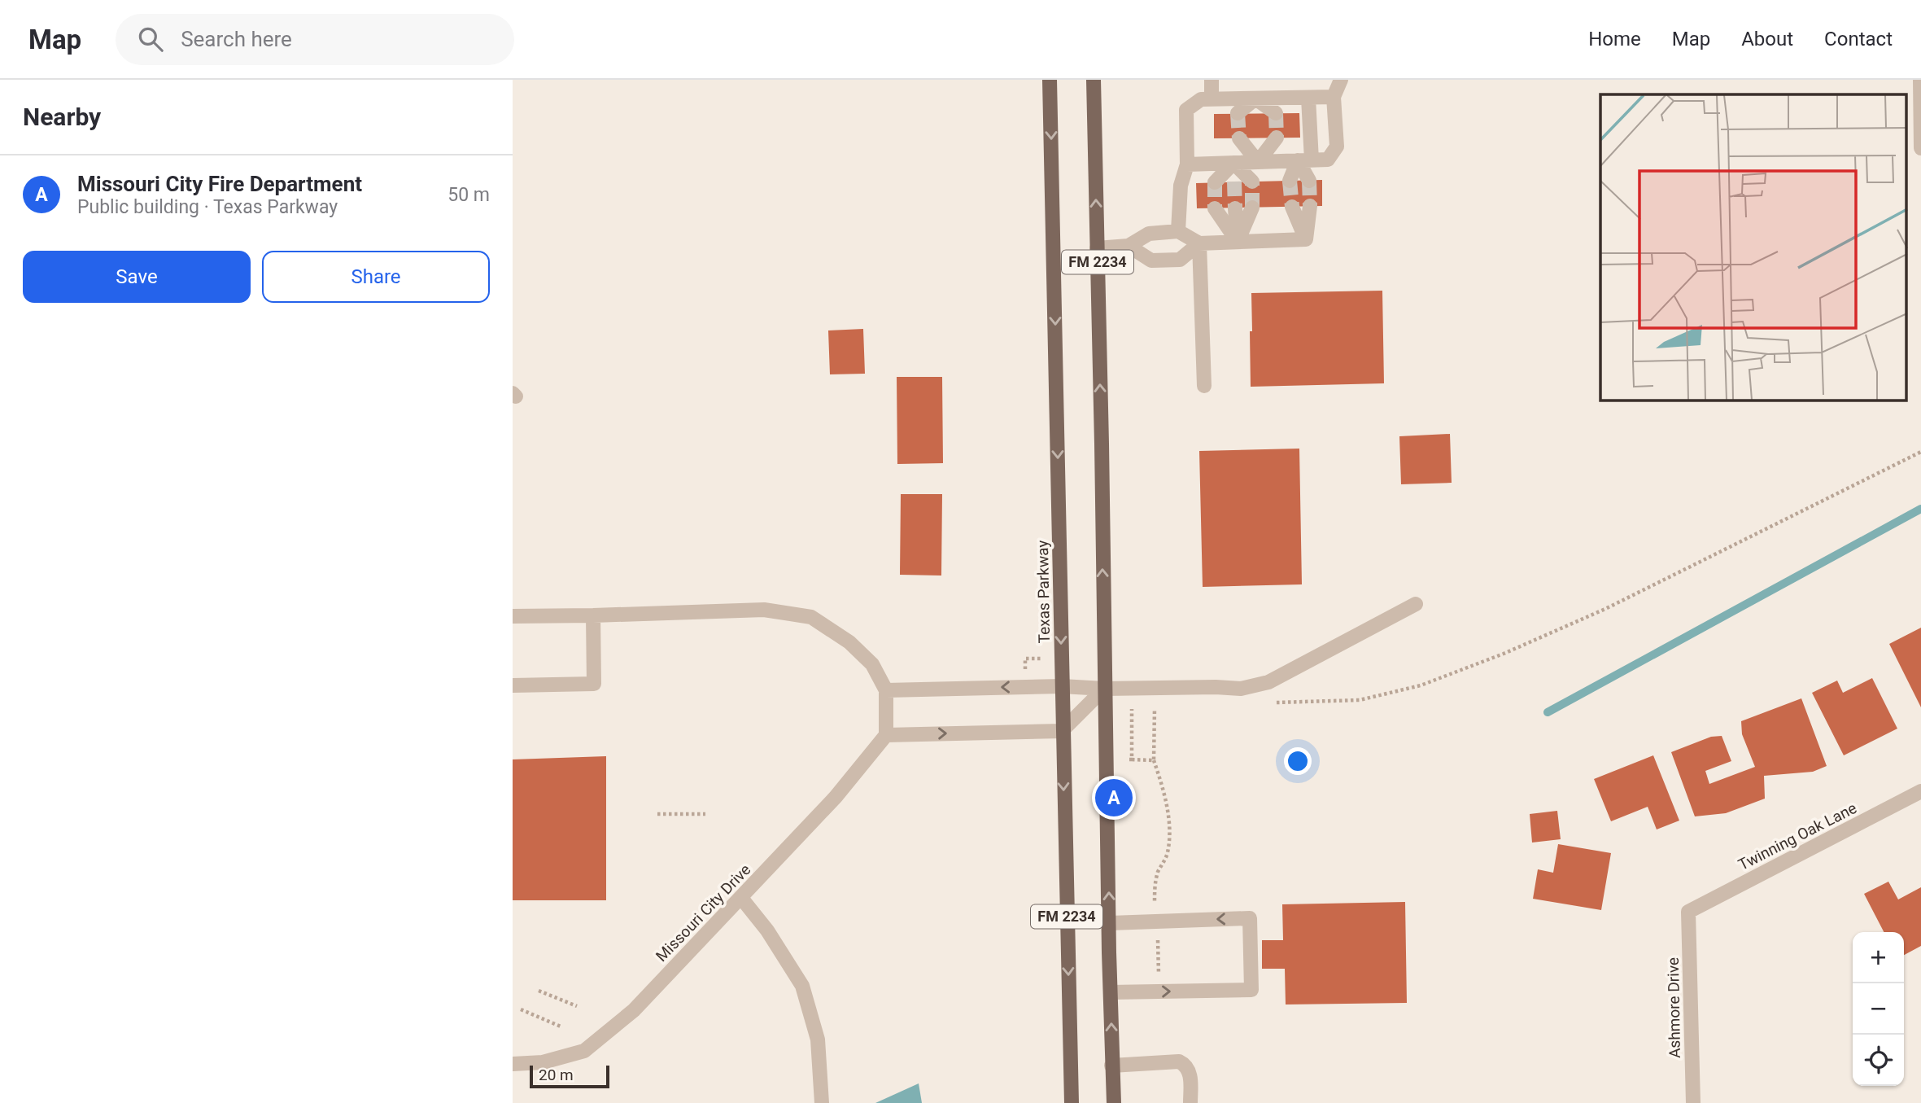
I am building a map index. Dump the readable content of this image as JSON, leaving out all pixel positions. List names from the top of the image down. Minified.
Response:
{"streets":{"main road":["FM 2234","Texas Parkway"],"street":["Twinning Oak Lane","Missouri City Drive","Ashmore Drive"]},"crossings":[["Twinning Oak Lane","Ashmore Drive"]],"scale_bar":"20 m","page":{"header":"Map","search":"Search here","nav":["Home","Map","About","Contact"],"heading":"Nearby","list":[{"mark":"A","name":"Missouri City Fire Department","note":"Public building · Texas Parkway","value":"50 m"}],"buttons":["Save","Share"],"pins":"A","map_buttons":["+","−"],"scale":"20 m"}}
